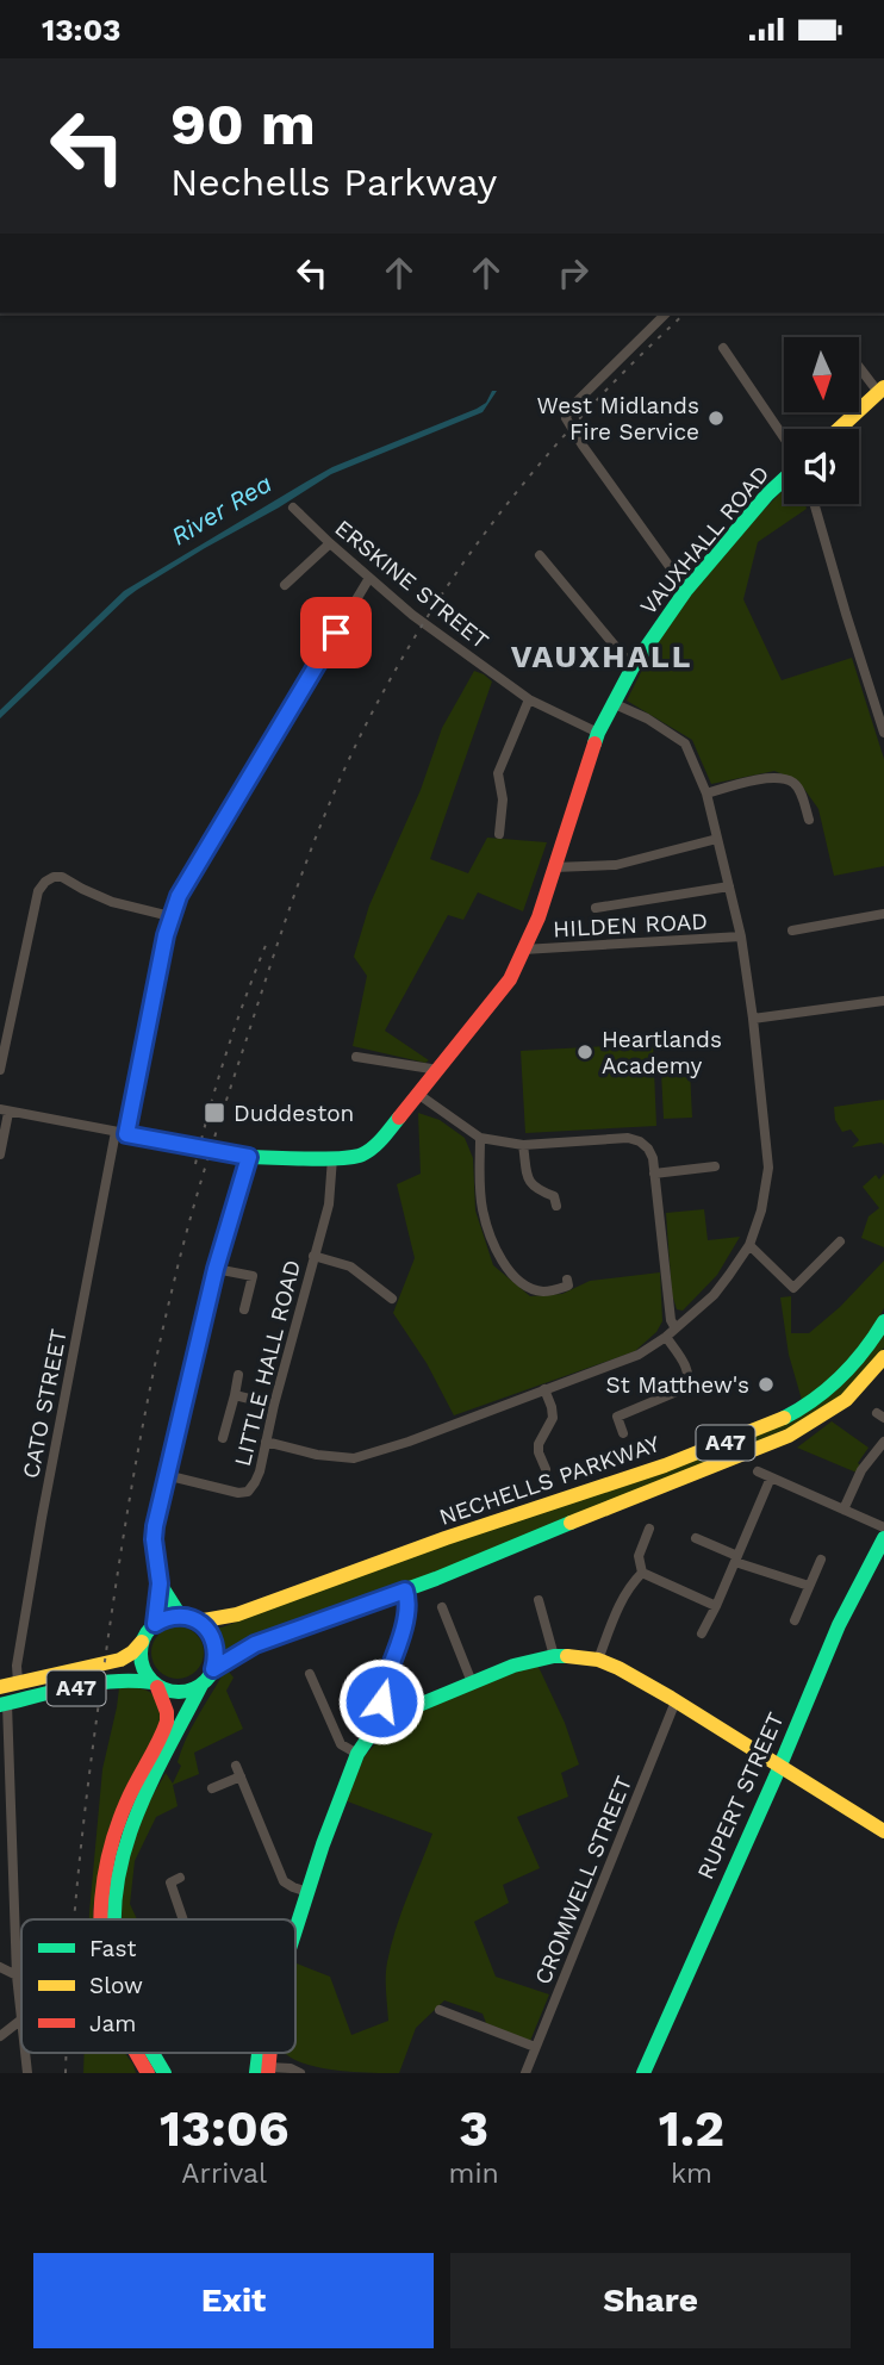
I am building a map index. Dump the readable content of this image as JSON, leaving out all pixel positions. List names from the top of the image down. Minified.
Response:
{"streets":{"main road":["VAUXHALL ROAD","A47","NECHELLS PARKWAY","RUPERT STREET"],"street":["ERSKINE STREET","HILDEN ROAD","LITTLE HALL ROAD","CATO STREET","CROMWELL STREET"]},"crossings":[["VAUXHALL ROAD","ERSKINE STREET"],["VAUXHALL ROAD","HILDEN ROAD"],["VAUXHALL ROAD","LITTLE HALL ROAD"],["ERSKINE STREET","CATO STREET"],["CATO STREET","A47"],["A47","NECHELLS PARKWAY"]],"districts":["VAUXHALL"],"water":["River Rea"],"places":{"other":["West Midlands Fire Service","Heartlands Academy","St Matthew's"],"transit":["Duddeston"]},"legend":["Fast","Slow","Jam"],"north":"bottom","page":{"status":"13:03","turn":["90 m","Nechells Parkway"],"eta":["13:06","Arrival","3","min","1.2","km"],"buttons":["Exit","Share"]}}
